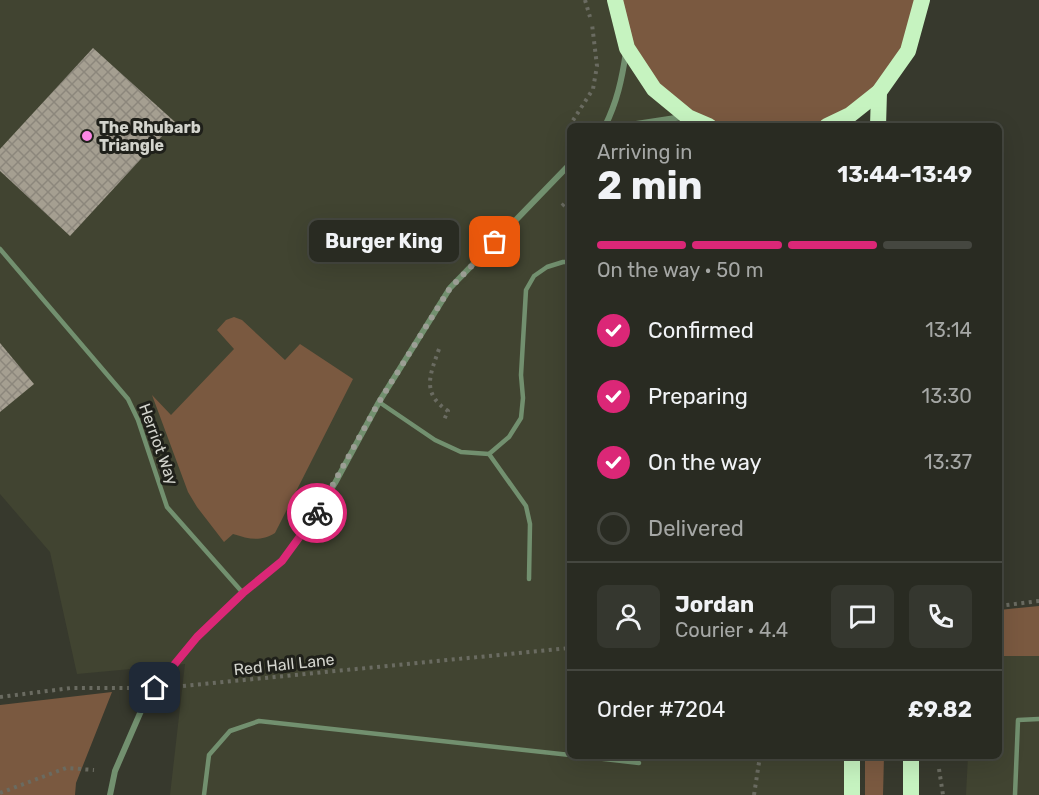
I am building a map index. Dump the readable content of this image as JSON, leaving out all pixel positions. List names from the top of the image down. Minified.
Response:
{"streets":{"lane":["Herriot Way"],"path":["Red Hall Lane"]},"places":["The Rhubarb Triangle","Burger King"],"page":{"heading":["2 min","Arriving in","13:44–13:49"],"panel":["Jordan","Courier · 4.4","Order #7204","£9.82"],"bubble":"Burger King","bar":"On the way · 50 m","list":[["Confirmed","13:14"],["Preparing","13:30"],["On the way","13:37"],"Delivered"]}}
